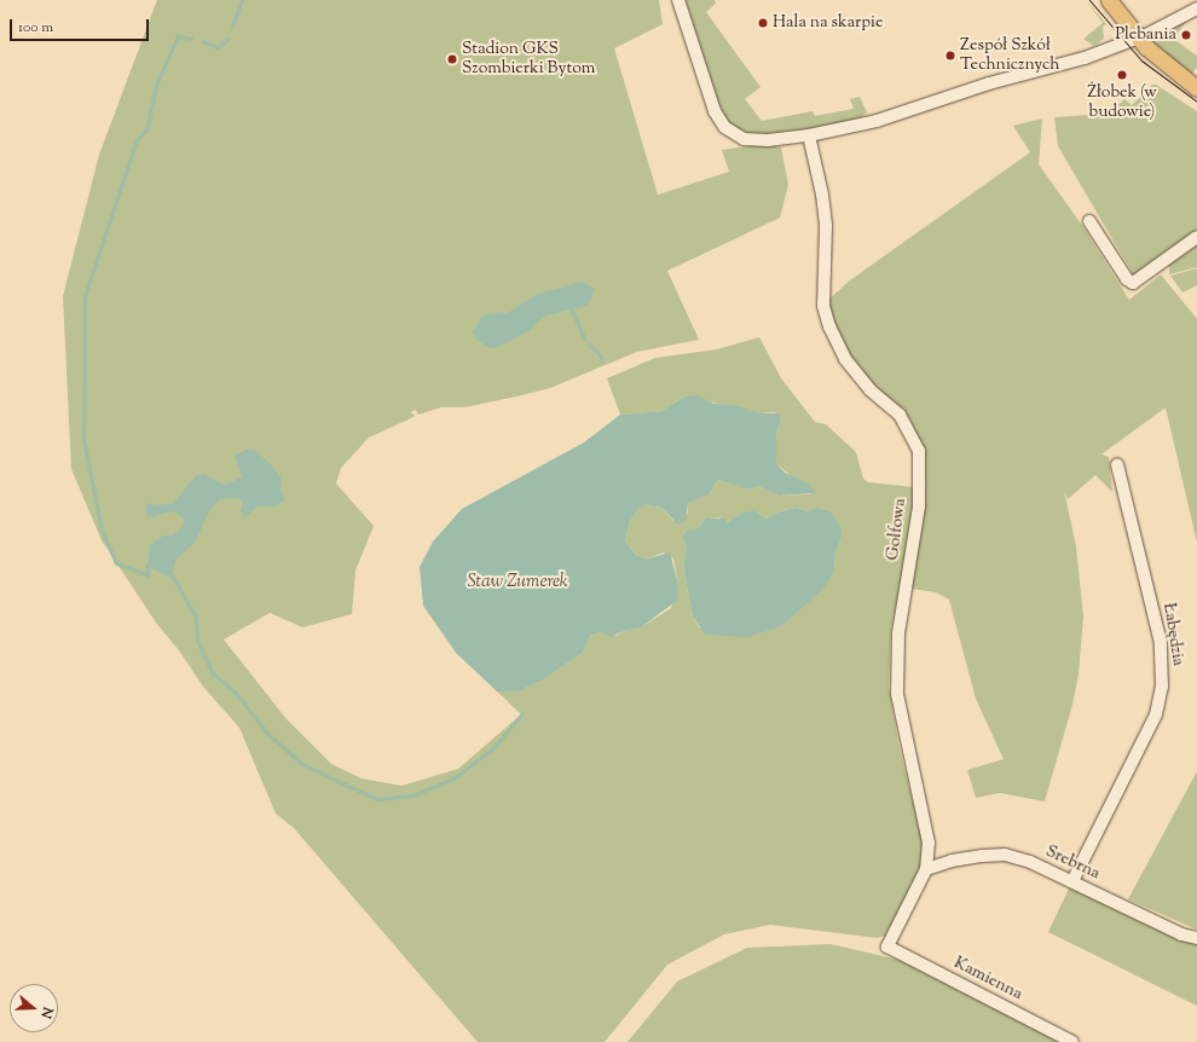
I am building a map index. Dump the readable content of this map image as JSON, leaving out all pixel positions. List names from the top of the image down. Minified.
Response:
{"streets":{"street":["Golfowa","Łabędzia","Srebrna","Kamienna"]},"crossings":[["Golfowa","Srebrna"],["Golfowa","Kamienna"],["Łabędzia","Srebrna"]],"water":["Staw Zumerek"],"places":["Hala na skarpie","Plebania","Zespół Szkół Technicznych","Stadion GKS Szombierki Bytom","Żłobek (w budowie)"],"scale_bar":"100 m","north":"right"}
